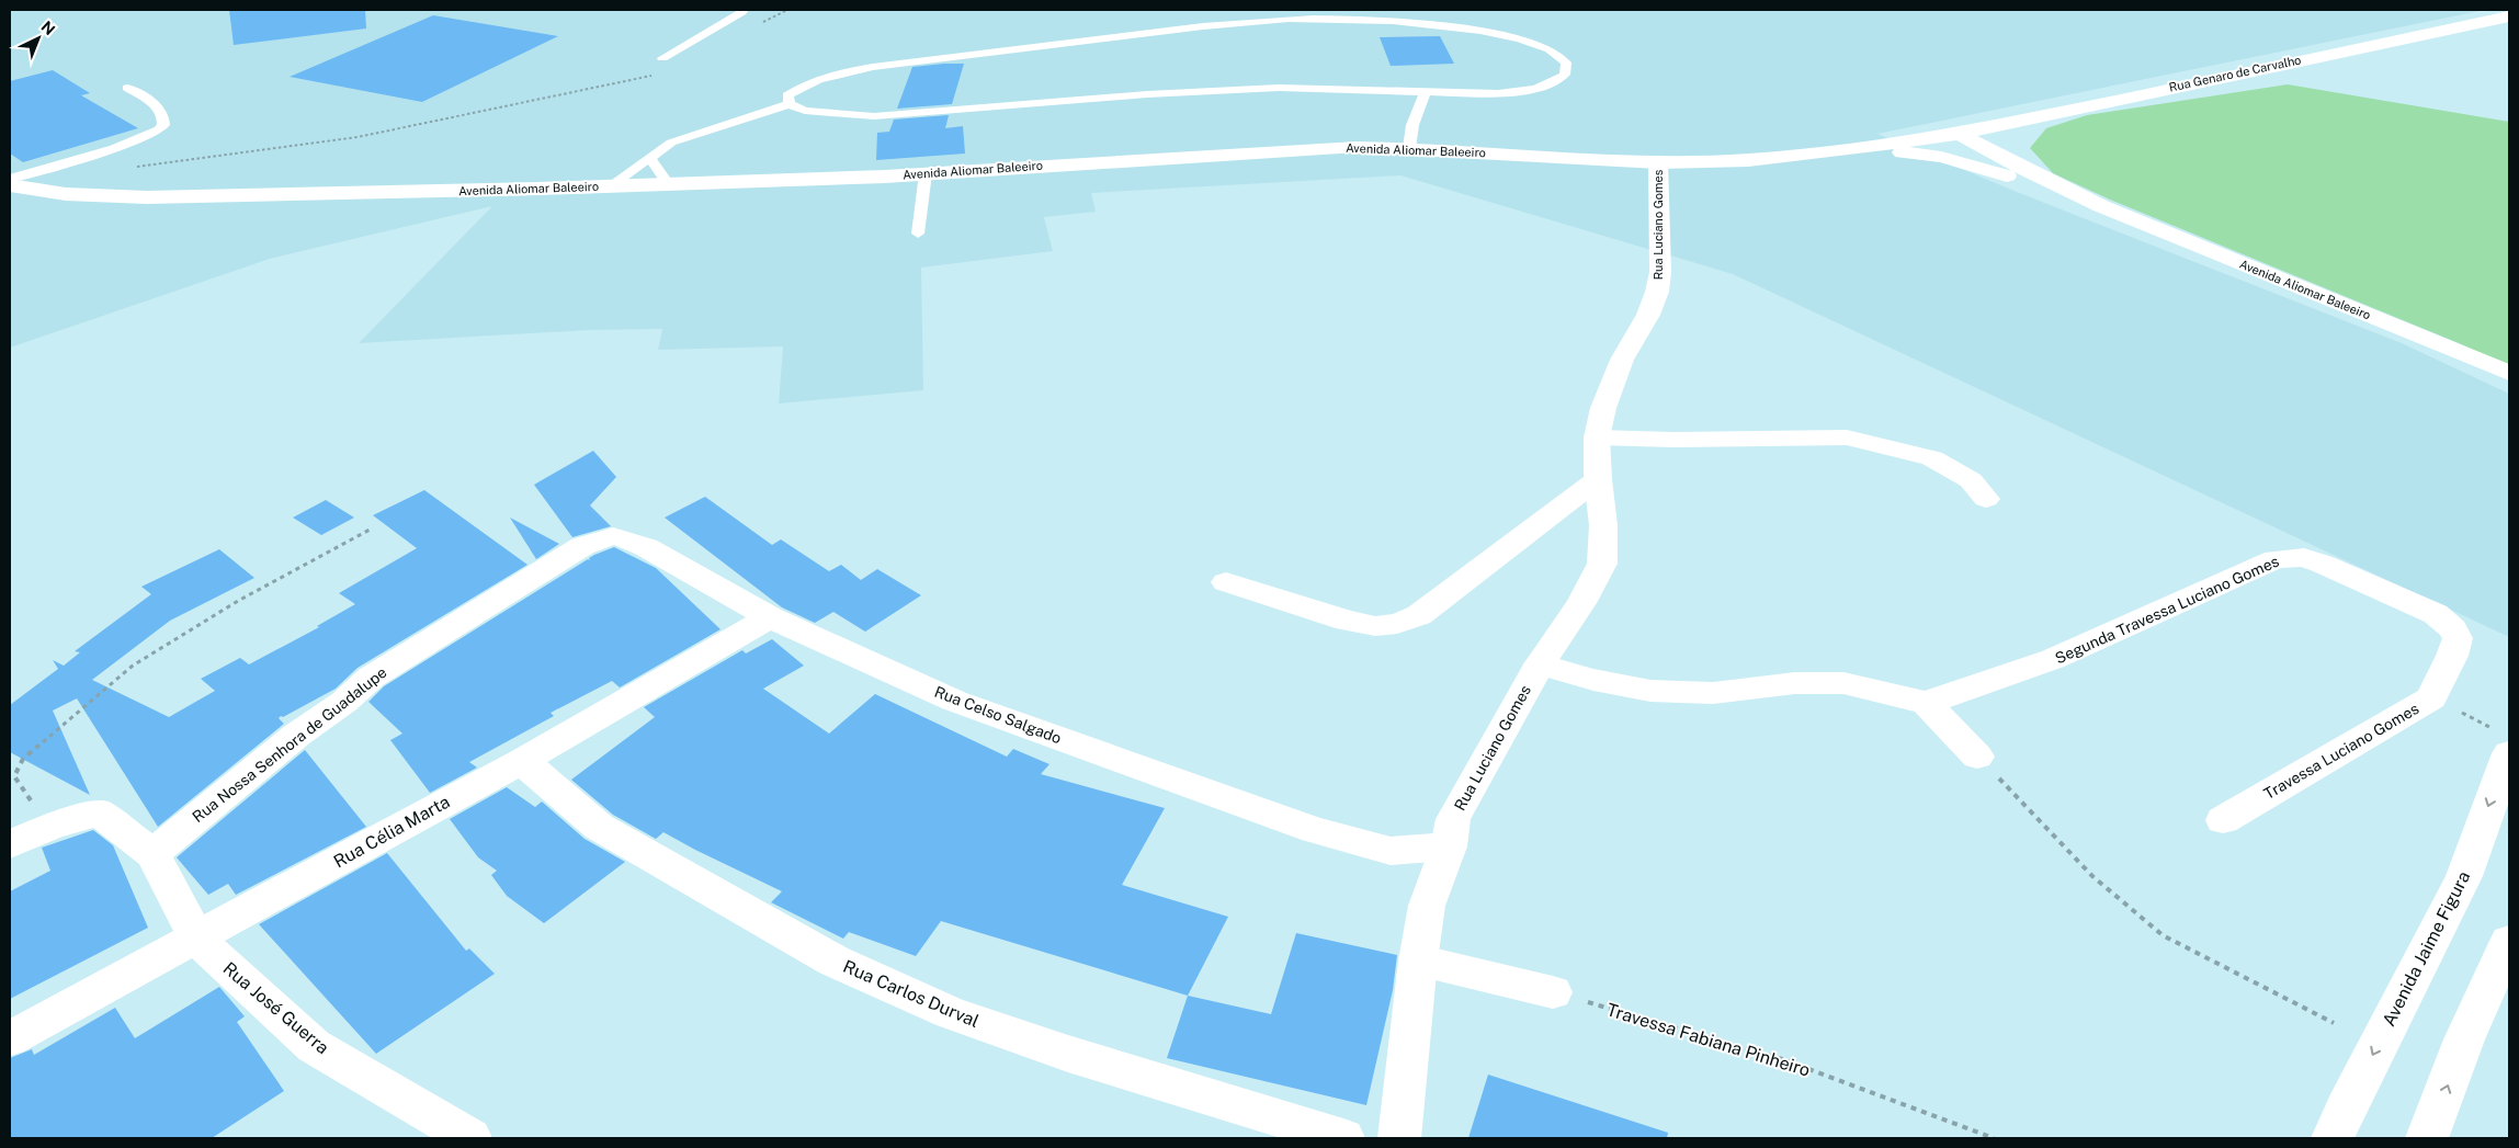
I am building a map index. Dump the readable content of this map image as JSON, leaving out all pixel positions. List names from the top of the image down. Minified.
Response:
{"streets":{"street":["Rua Genaro de Carvalho","Avenida Aliomar Baleeiro","Rua Luciano Gomes","Segunda Travessa Luciano Gomes","Rua Celso Salgado","Rua Nossa Senhora de Guadalupe","Travessa Luciano Gomes","Rua Célia Marta","Avenida Jaime Figura","Rua Carlos Durval","Rua José Guerra"],"path":["Travessa Fabiana Pinheiro"]},"crossings":[["Rua Genaro de Carvalho","Avenida Aliomar Baleeiro"],["Avenida Aliomar Baleeiro","Rua Luciano Gomes"],["Rua Luciano Gomes","Rua Celso Salgado"],["Segunda Travessa Luciano Gomes","Travessa Luciano Gomes"],["Rua Celso Salgado","Rua Nossa Senhora de Guadalupe"],["Rua Celso Salgado","Rua Célia Marta"],["Rua Nossa Senhora de Guadalupe","Rua José Guerra"],["Rua Célia Marta","Rua Carlos Durval"],["Rua Célia Marta","Rua José Guerra"]],"north":"top right"}
